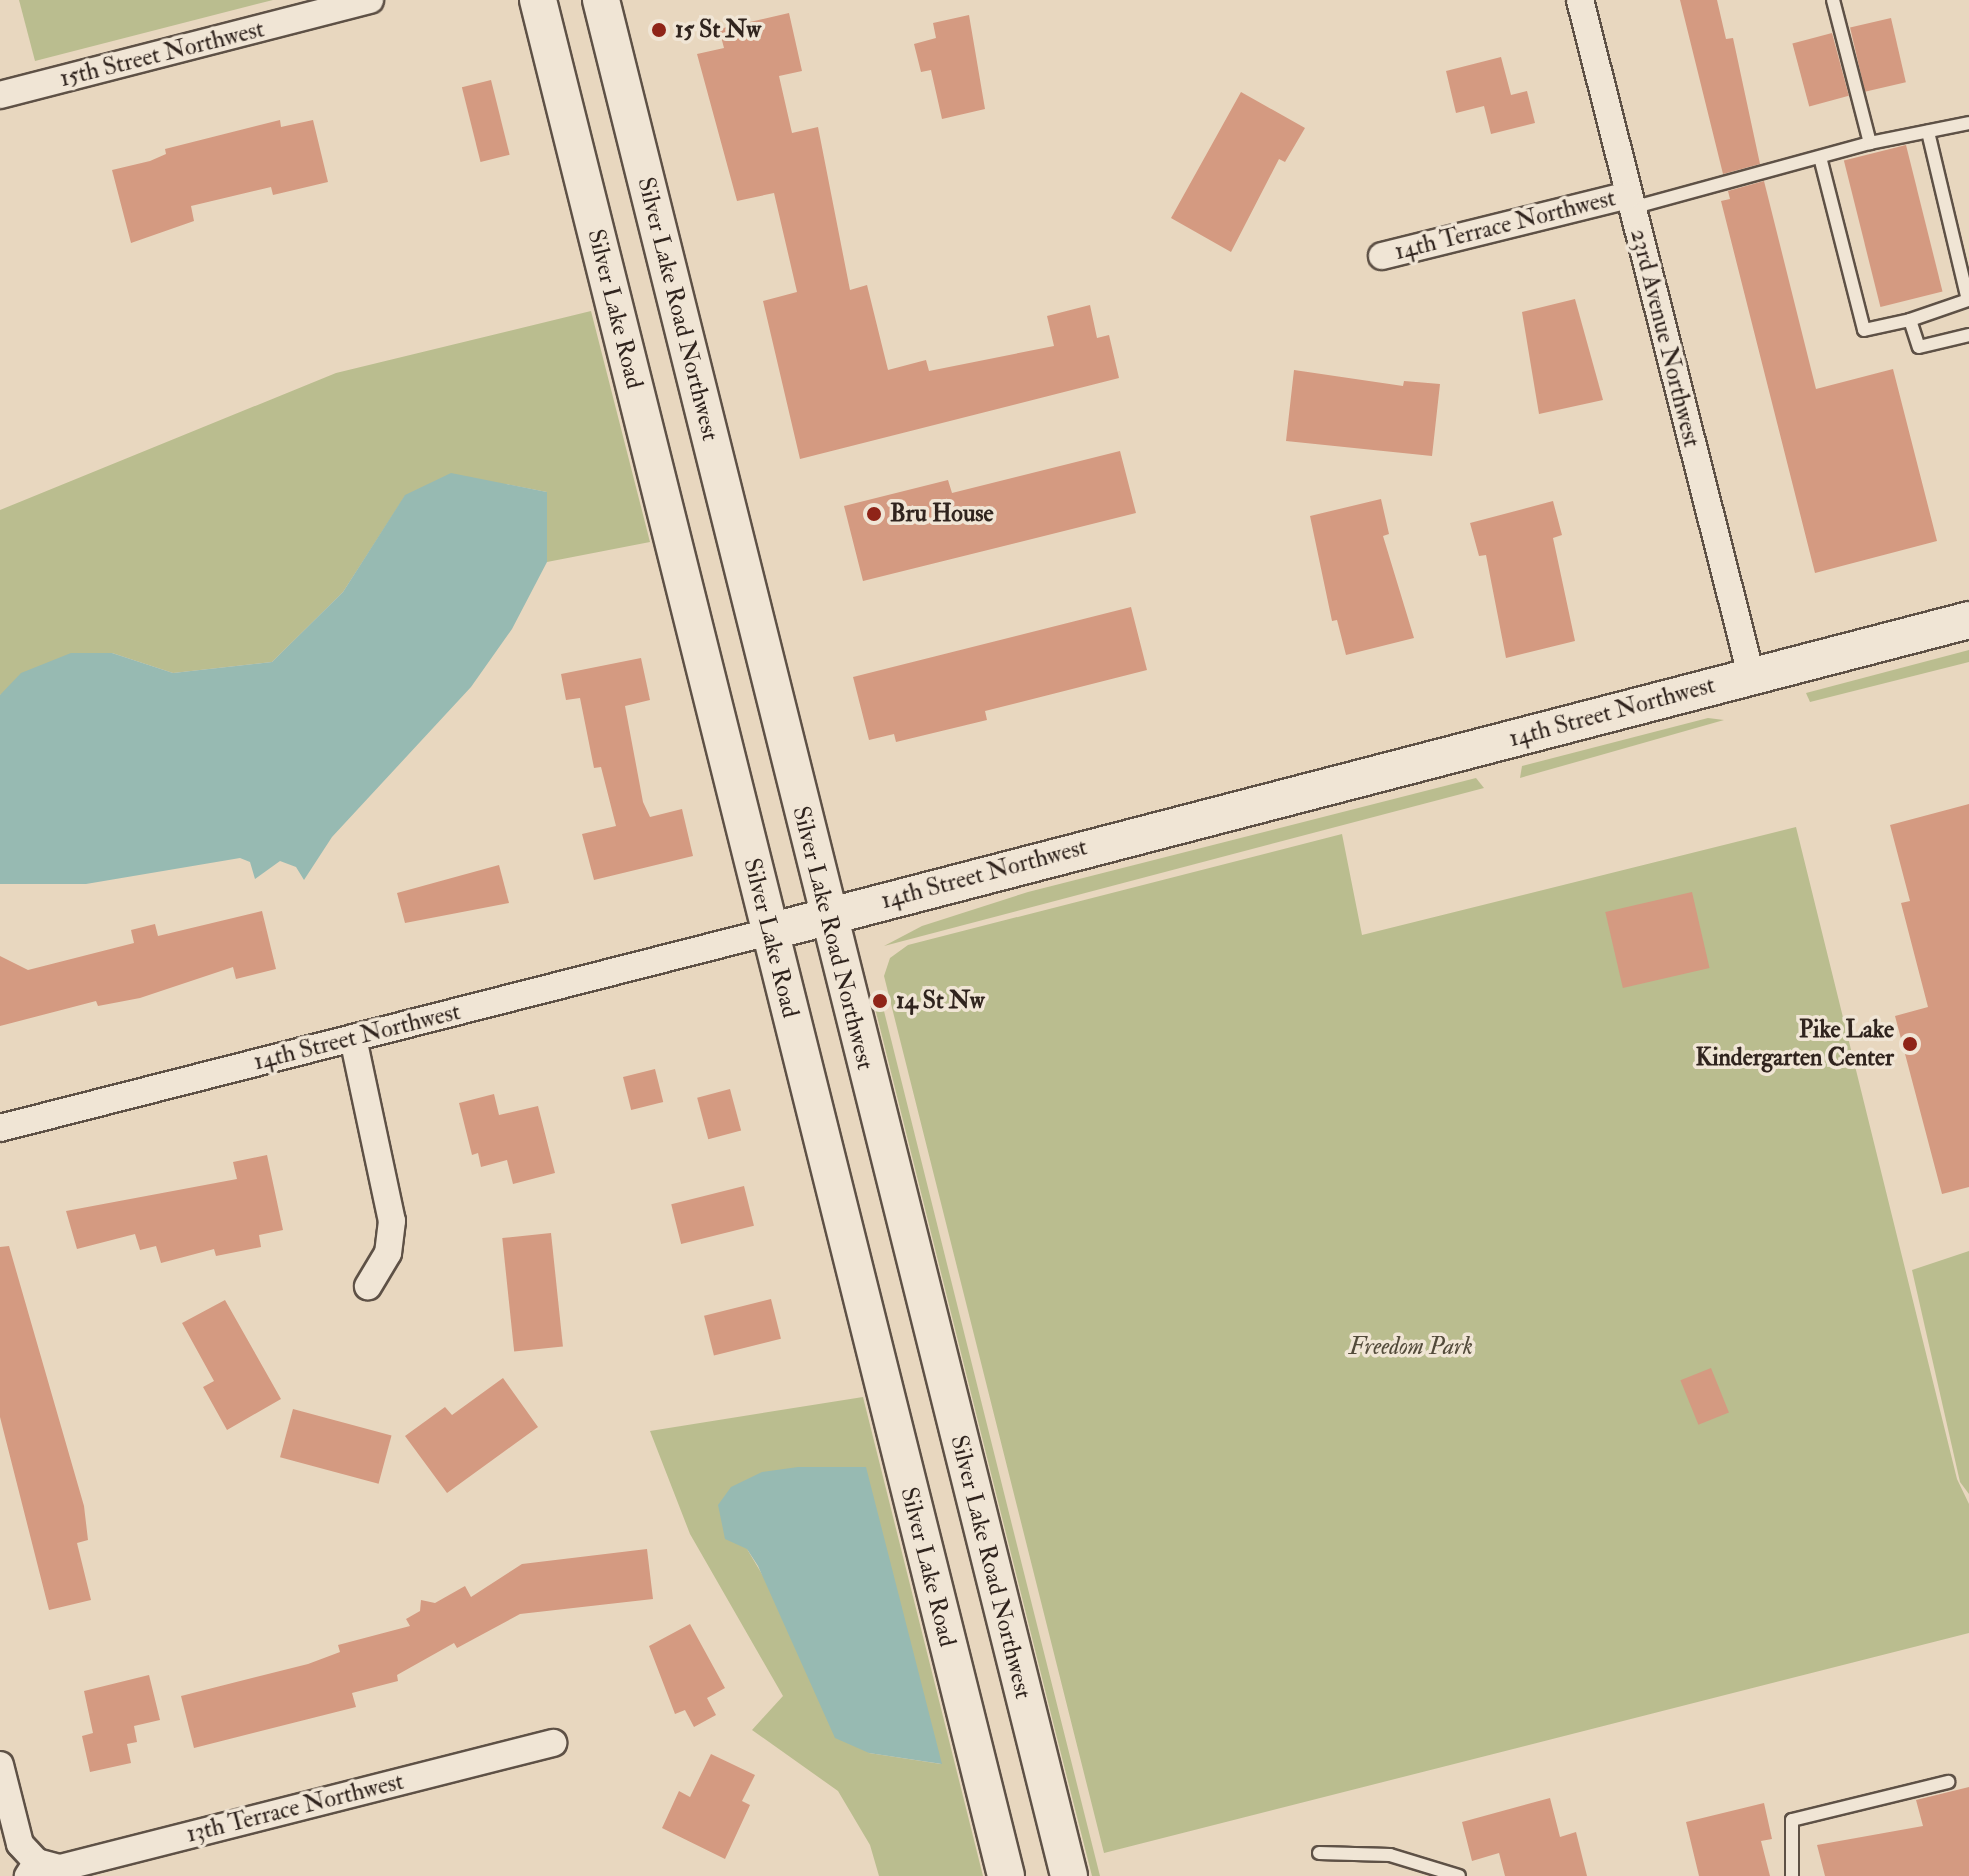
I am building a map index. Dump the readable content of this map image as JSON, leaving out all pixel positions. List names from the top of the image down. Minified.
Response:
{"streets":{"main road":["Silver Lake Road","Silver Lake Road Northwest","14th Street Northwest"],"street":["15th Street Northwest","14th Terrace Northwest","23rd Avenue Northwest","13th Terrace Northwest"]},"crossings":[["14th Terrace Northwest","23rd Avenue Northwest"],["Silver Lake Road","14th Street Northwest"],["Silver Lake Road Northwest","14th Street Northwest"],["23rd Avenue Northwest","14th Street Northwest"]],"parks":["Freedom Park"],"places":["15 St Nw","Bru House","14 St Nw","Pike Lake Kindergarten Center"]}
